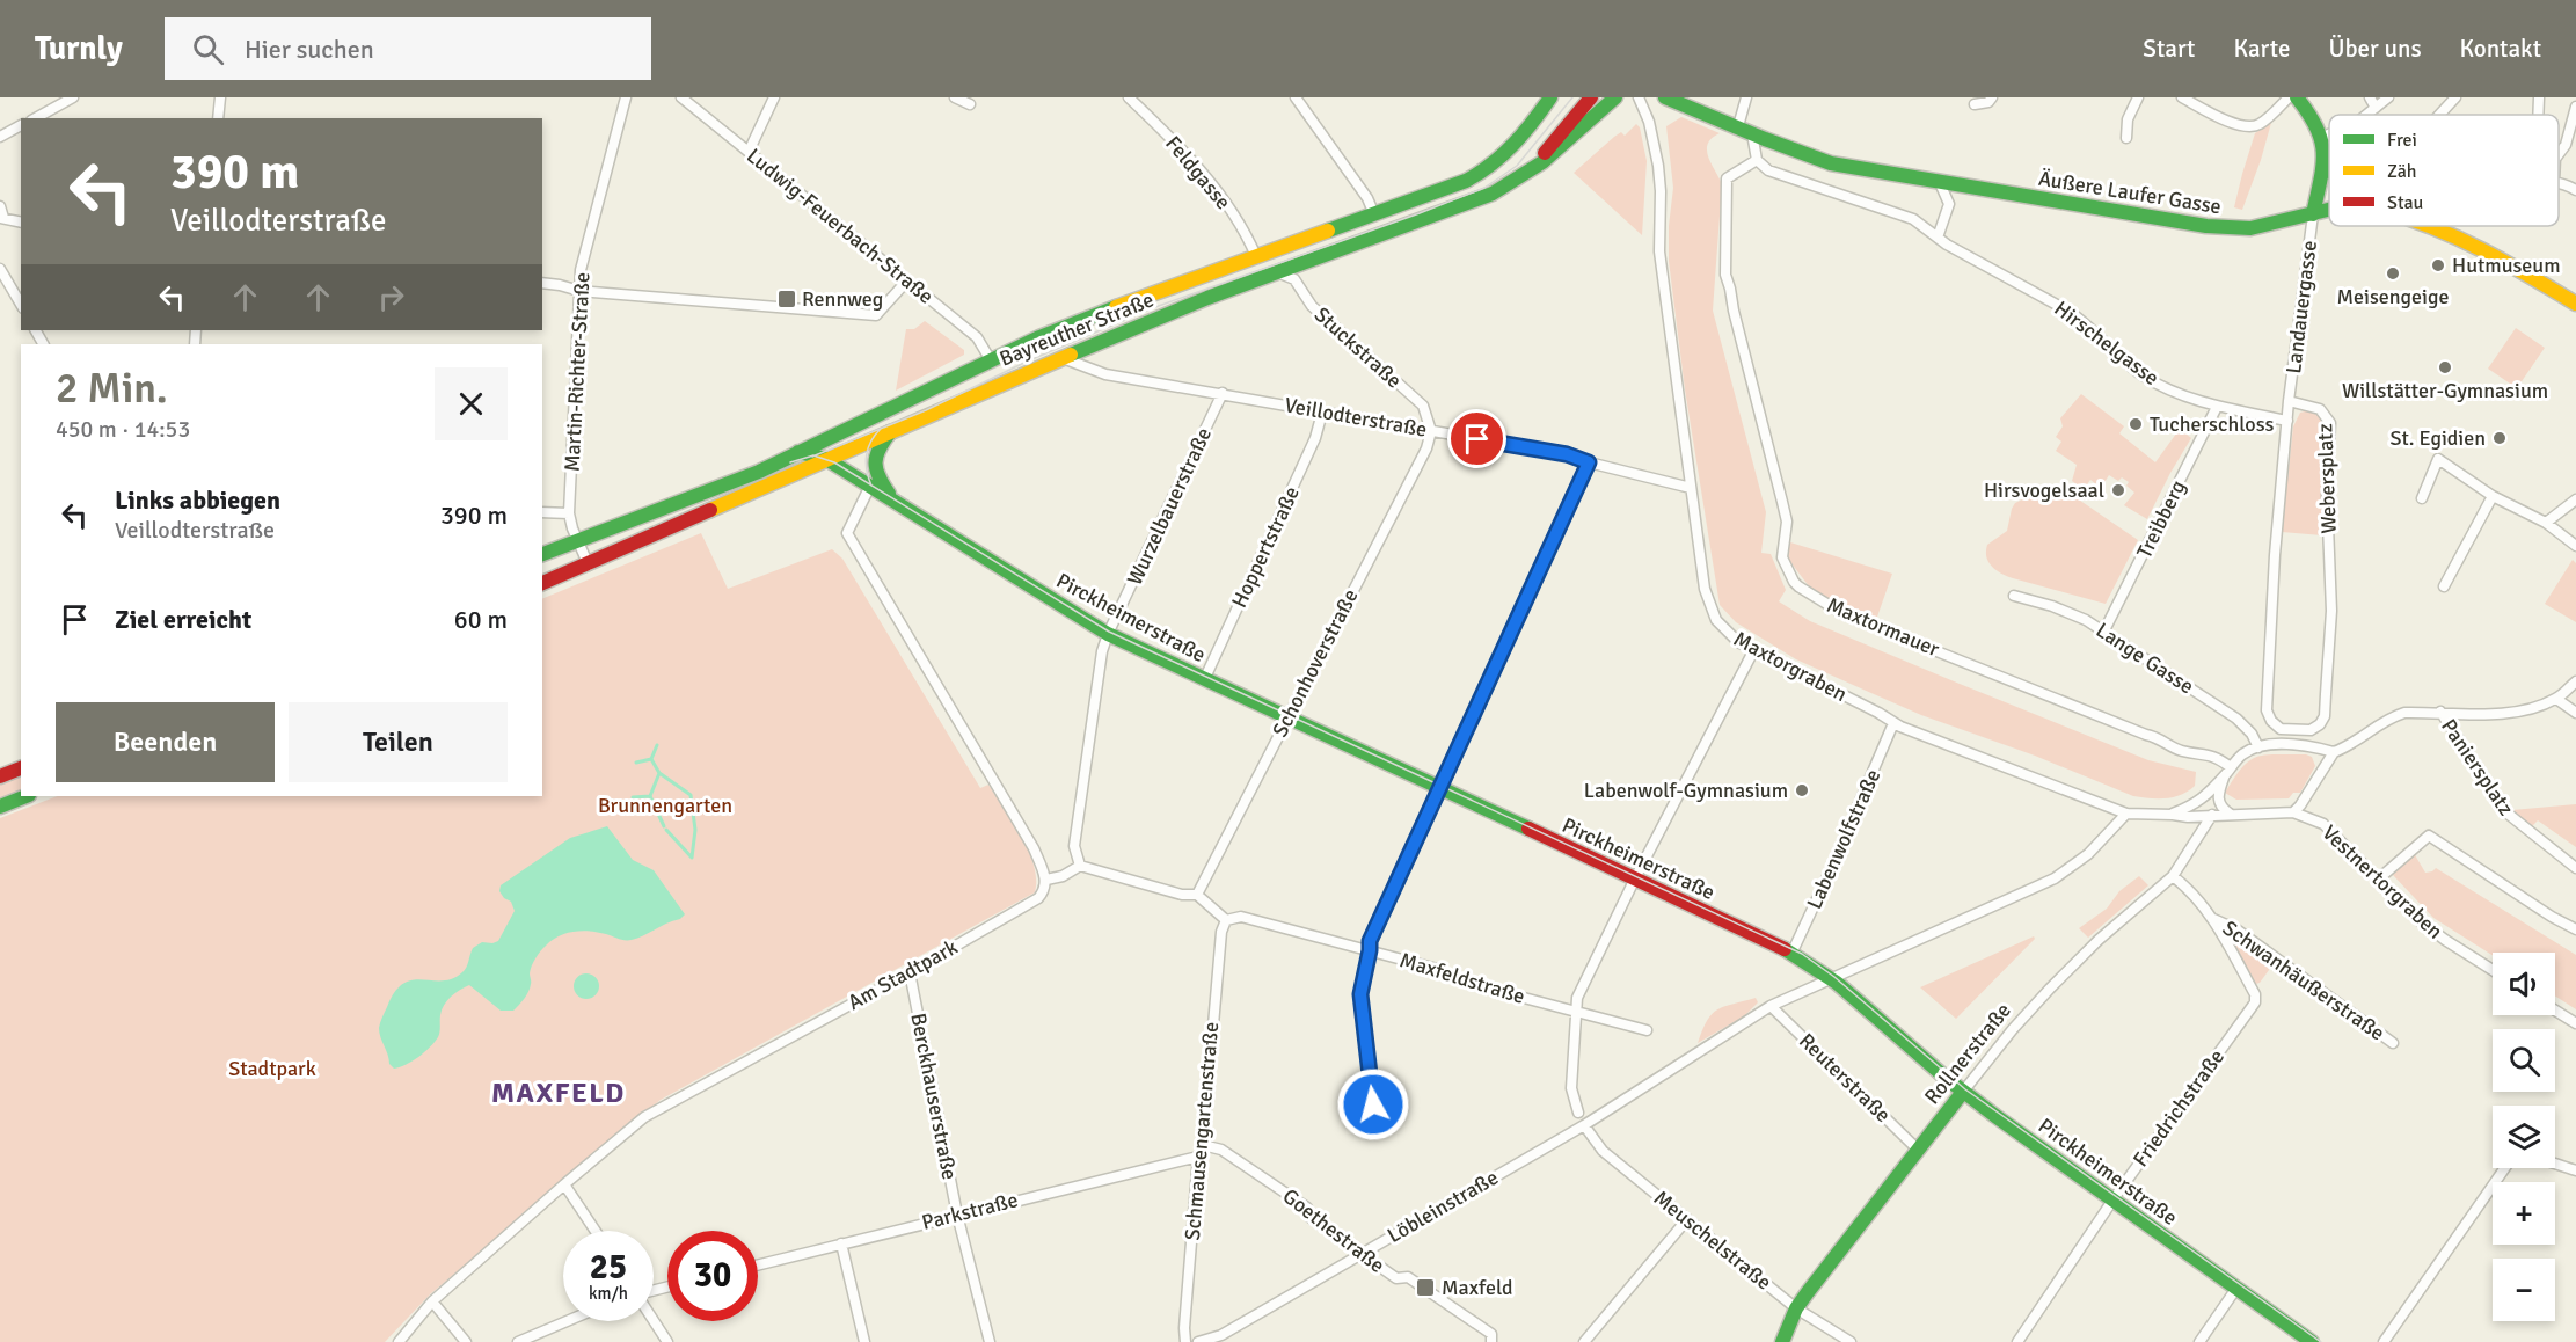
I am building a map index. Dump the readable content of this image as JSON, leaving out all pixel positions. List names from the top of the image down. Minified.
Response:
{"streets":{"main road":["Äußere Laufer Gasse","Bayreuther Straße","Pirckheimerstraße","Rollnerstraße"],"street":["Feldgasse","Ludwig-Feuerbach-Straße","Landauergasse","Hirschelgasse","Stuckstraße","Martin-Richter-Straße","Veillodterstraße","Webersplatz","Wurzelbauerstraße","Treibberg","Hoppertstraße","Maxtormauer","Lange Gasse","Schonhoverstraße","Maxtorgraben","Paniersplatz","Labenwolfstraße","Vestnertorgraben","Am Stadtpark","Maxfeldstraße","Schwanhäußerstraße","Reuterstraße","Berckhauserstraße","Friedrichstraße","Schmausengartenstraße","Löbleinstraße","Parkstraße","Goethestraße","Meuschelstraße"]},"crossings":[["Feldgasse","Bayreuther Straße"],["Äußere Laufer Gasse","Landauergasse"],["Ludwig-Feuerbach-Straße","Bayreuther Straße"],["Landauergasse","Webersplatz"],["Bayreuther Straße","Stuckstraße"],["Bayreuther Straße","Martin-Richter-Straße"],["Bayreuther Straße","Veillodterstraße"],["Bayreuther Straße","Pirckheimerstraße"],["Hirschelgasse","Webersplatz"],["Hirschelgasse","Treibberg"],["Hirschelgasse","Maxtormauer"],["Stuckstraße","Veillodterstraße"],["Stuckstraße","Schonhoverstraße"],["Veillodterstraße","Wurzelbauerstraße"],["Veillodterstraße","Hoppertstraße"],["Veillodterstraße","Schonhoverstraße"],["Veillodterstraße","Maxtorgraben"],["Wurzelbauerstraße","Pirckheimerstraße"],["Treibberg","Lange Gasse"],["Hoppertstraße","Pirckheimerstraße"],["Pirckheimerstraße","Schonhoverstraße"],["Pirckheimerstraße","Labenwolfstraße"],["Pirckheimerstraße","Rollnerstraße"],["Pirckheimerstraße","Friedrichstraße"],["Maxtorgraben","Labenwolfstraße"],["Maxtorgraben","Vestnertorgraben"],["Maxtorgraben","Rollnerstraße"],["Am Stadtpark","Berckhauserstraße"],["Maxfeldstraße","Schmausengartenstraße"],["Schwanhäußerstraße","Friedrichstraße"],["Rollnerstraße","Reuterstraße"],["Rollnerstraße","Friedrichstraße"],["Rollnerstraße","Meuschelstraße"],["Reuterstraße","Löbleinstraße"],["Berckhauserstraße","Parkstraße"],["Schmausengartenstraße","Parkstraße"],["Schmausengartenstraße","Goethestraße"],["Löbleinstraße","Goethestraße"],["Löbleinstraße","Meuschelstraße"]],"districts":["MAXFELD"],"parks":["Brunnengarten","Stadtpark"],"places":{"other":["Hutmuseum","Meisengeige","Willstätter-Gymnasium","Tucherschloss","St. Egidien","Hirsvogelsaal","Labenwolf-Gymnasium"],"transit":["Rennweg","Maxfeld"]},"legend":["Frei","Zäh","Stau"],"page":{"header":"Turnly","search":"Hier suchen","nav":["Start","Karte","Über uns","Kontakt"],"turn":["390 m","Veillodterstraße"],"heading":["2 Min.","450 m · 14:53"],"list":[{"name":"Links abbiegen","note":"Veillodterstraße","value":"390 m"},{"name":"Ziel erreicht","value":"60 m"}],"buttons":["Beenden","Teilen"],"map_buttons":["+","−"],"speed":"25 km/h","limit":"30"}}
